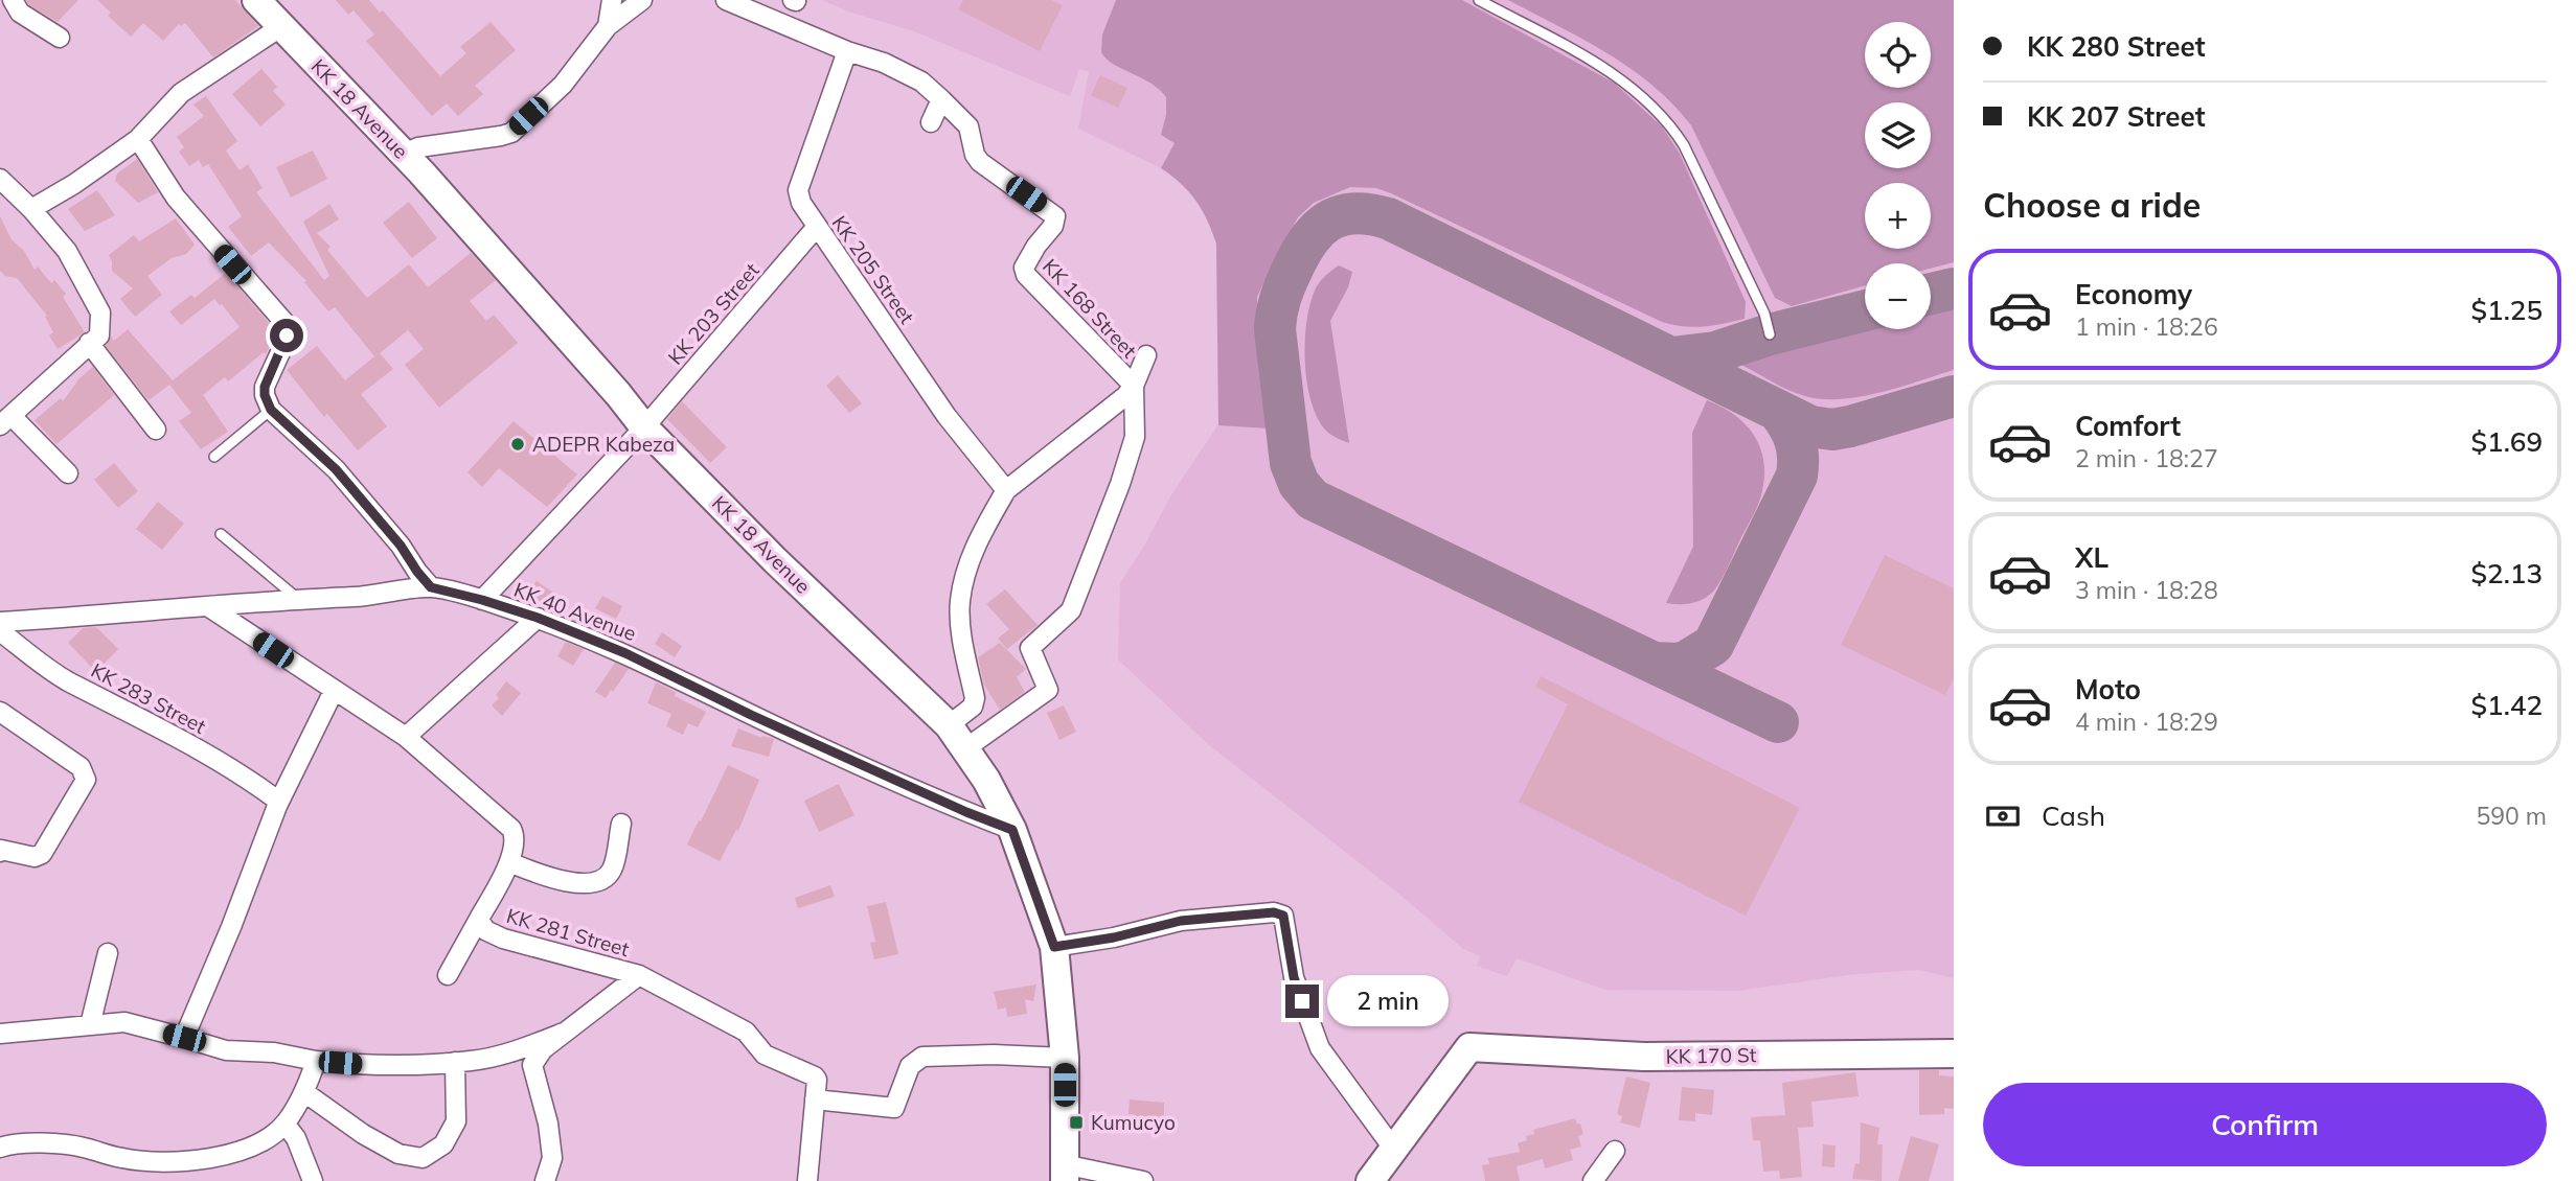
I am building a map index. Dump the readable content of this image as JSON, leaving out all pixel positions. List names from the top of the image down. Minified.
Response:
{"streets":{"main road":["KK 18 Avenue","KK 170 St"],"street":["KK 205 Street","KK 168 Street","KK 203 Street","KK 40 Avenue","KK 283 Street","KK 281 Street"]},"crossings":[["KK 18 Avenue","KK 203 Street"],["KK 18 Avenue","KK 40 Avenue"],["KK 205 Street","KK 203 Street"],["KK 203 Street","KK 40 Avenue"],["KK 40 Avenue","KK 281 Street"]],"places":{"other":["ADEPR Kabeza"],"transit":["Kumucyo"]},"page":{"banner":["KK 280 Street","KK 207 Street"],"map_buttons":["+","−"],"heading":"Choose a ride","list":[{"name":"Economy","note":"1 min · 18:26","value":"$1.25"},{"name":"Comfort","note":"2 min · 18:27","value":"$1.69"},{"name":"XL","note":"3 min · 18:28","value":"$2.13"},{"name":"Moto","note":"4 min · 18:29","value":"$1.42"}],"pay":["Cash","590 m"],"bubble":"2 min","buttons":"Confirm"}}
